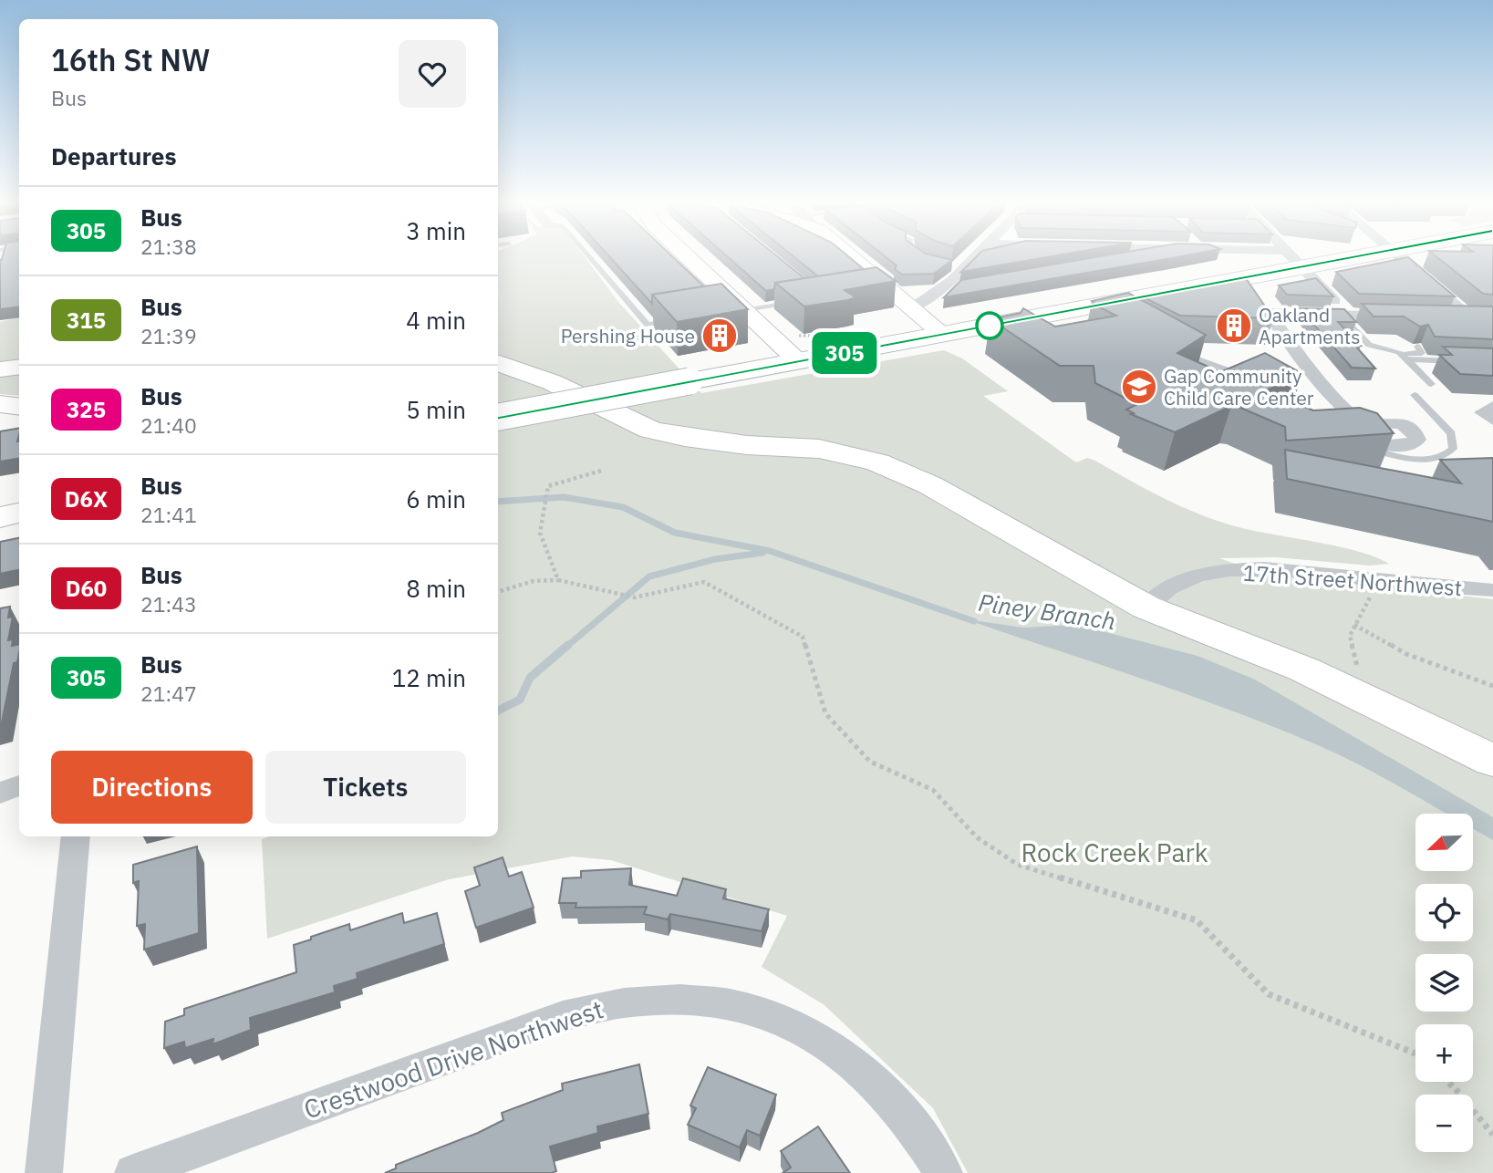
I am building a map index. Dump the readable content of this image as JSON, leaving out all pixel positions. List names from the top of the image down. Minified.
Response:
{"streets":{"street":["17th Street Northwest","Crestwood Drive Northwest"]},"water":["Piney Branch"],"parks":["Rock Creek Park"],"places":{"building":["Oakland Apartments","Pershing House"],"school or university":["Gap Community Child Care Center"]},"lines":["bus line 305"],"north":"bottom left","page":{"on_map":"305","heading":[["16th St NW","Bus"],"Departures"],"list":[{"mark":"305","name":"Bus","note":"21:38","value":"3 min"},{"mark":"315","name":"Bus","note":"21:39","value":"4 min"},{"mark":"325","name":"Bus","note":"21:40","value":"5 min"},{"mark":"D6X","name":"Bus","note":"21:41","value":"6 min"},{"mark":"D60","name":"Bus","note":"21:43","value":"8 min"},{"mark":"305","name":"Bus","note":"21:47","value":"12 min"}],"buttons":["Directions","Tickets"],"map_buttons":["+","−"]}}
